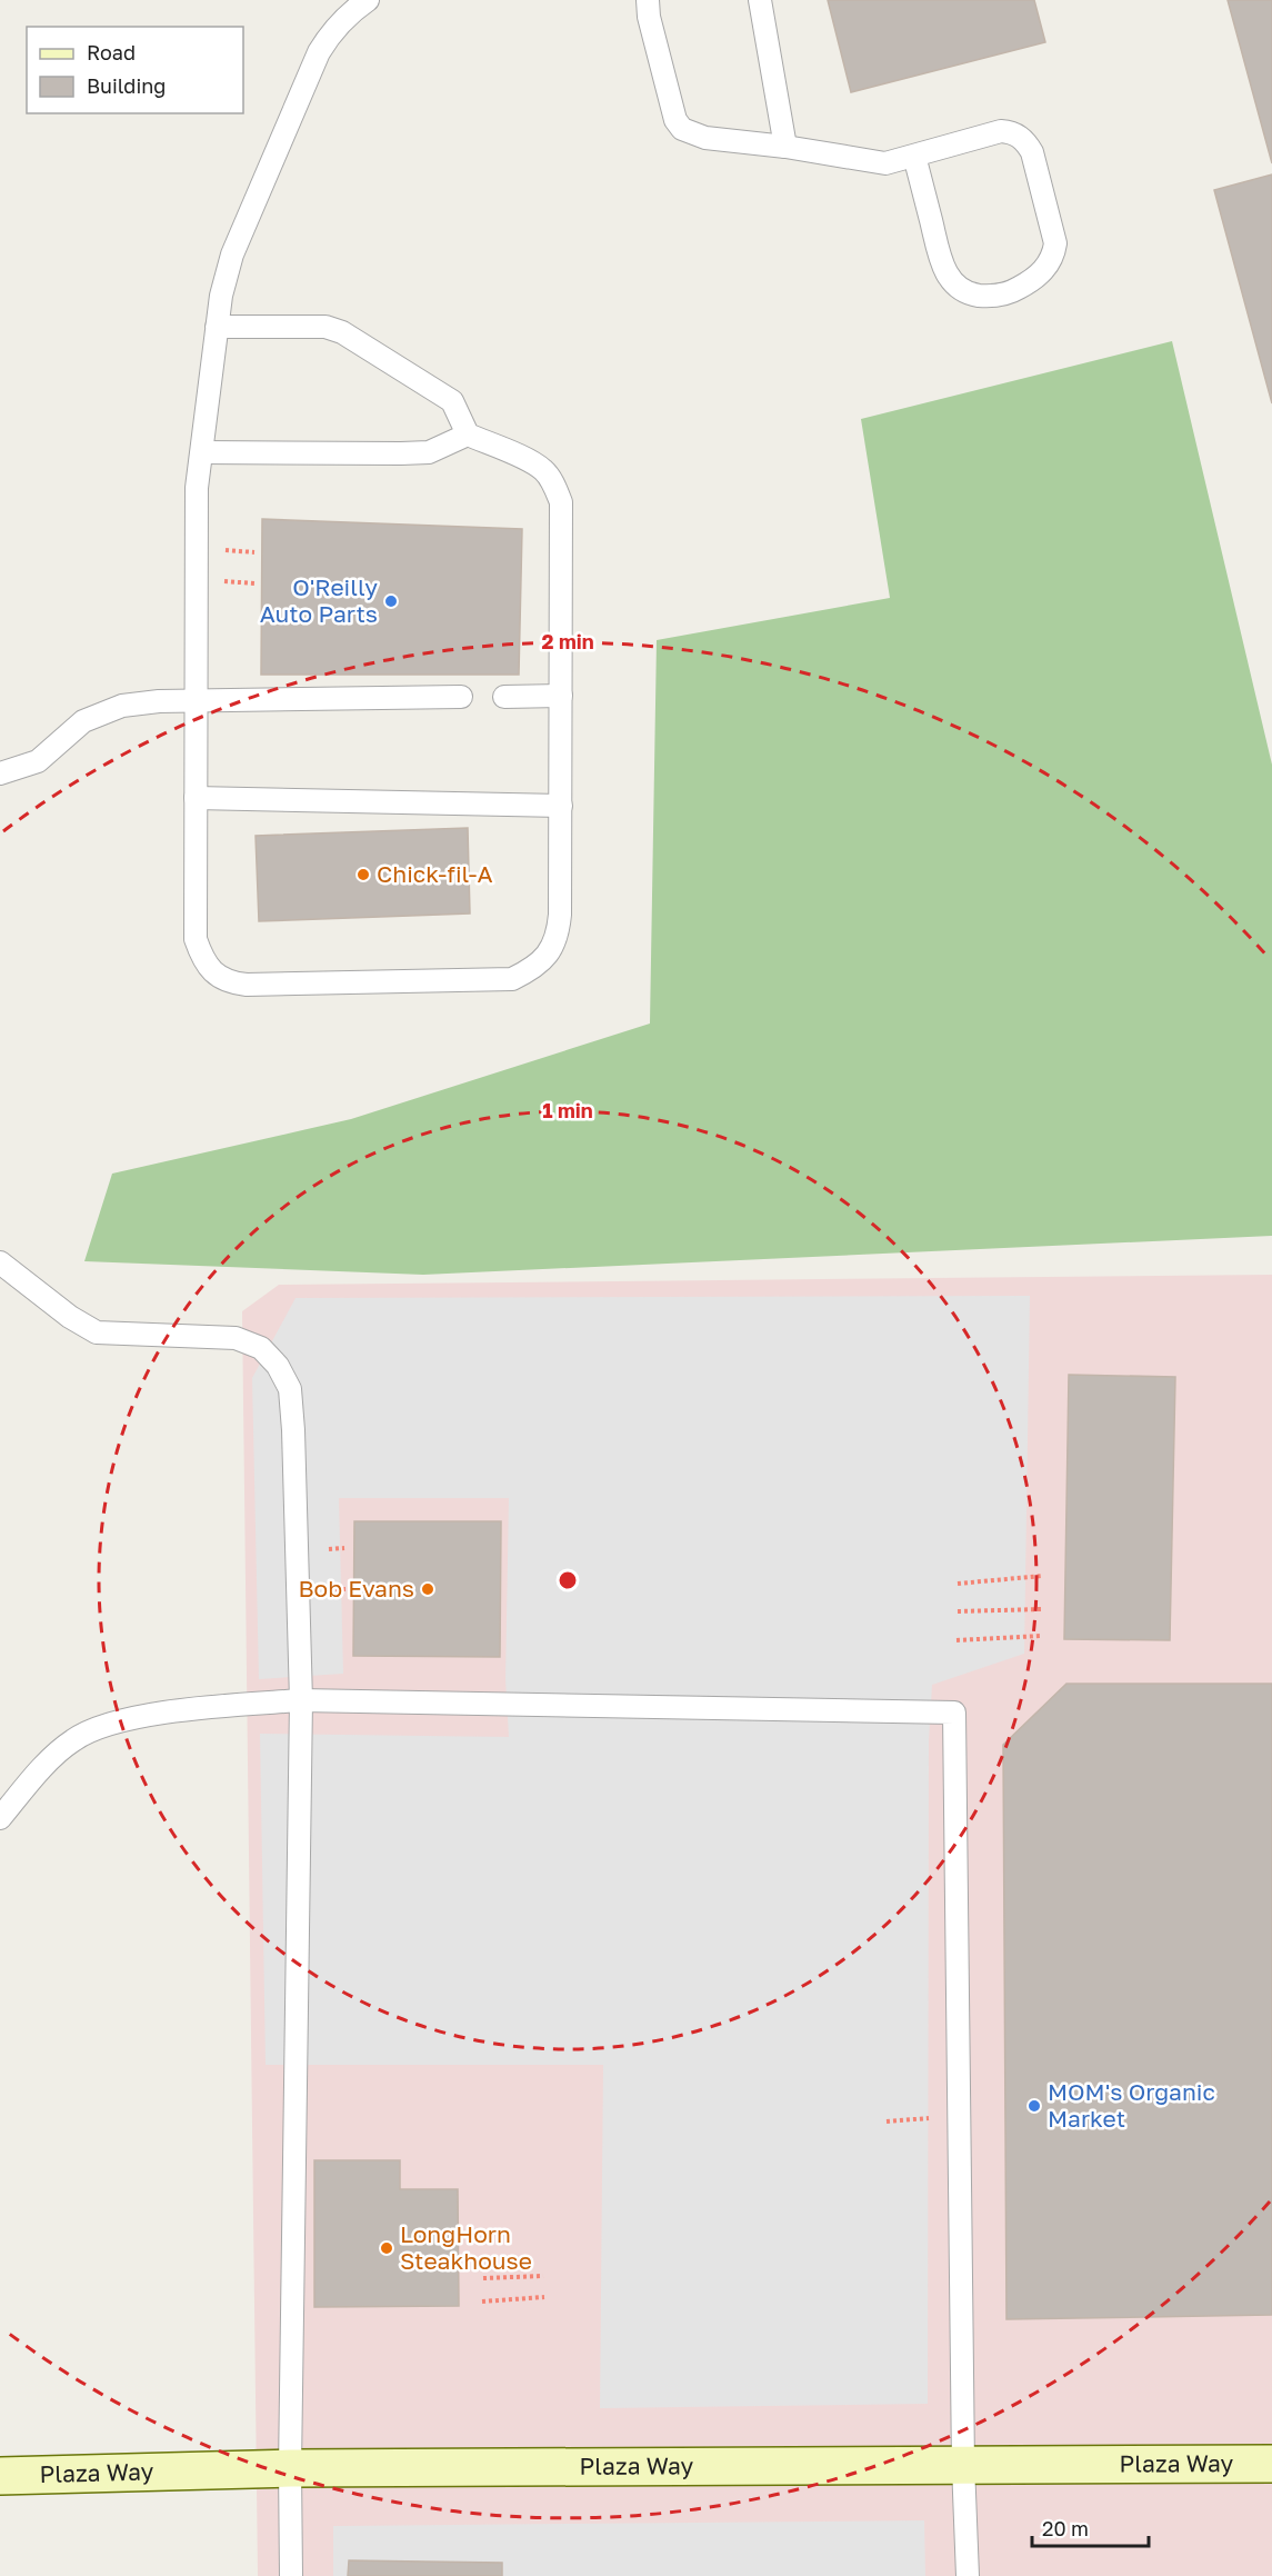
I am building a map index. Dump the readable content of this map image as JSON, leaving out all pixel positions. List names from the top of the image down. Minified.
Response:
{"streets":{"street":["Plaza Way"]},"places":["O'Reilly Auto Parts","Chick-fil-A","Bob Evans","MOM's Organic Market","LongHorn Steakhouse"],"legend":["Road","Building"],"scale_bar":"20 m","rings":["2 min","1 min"]}
